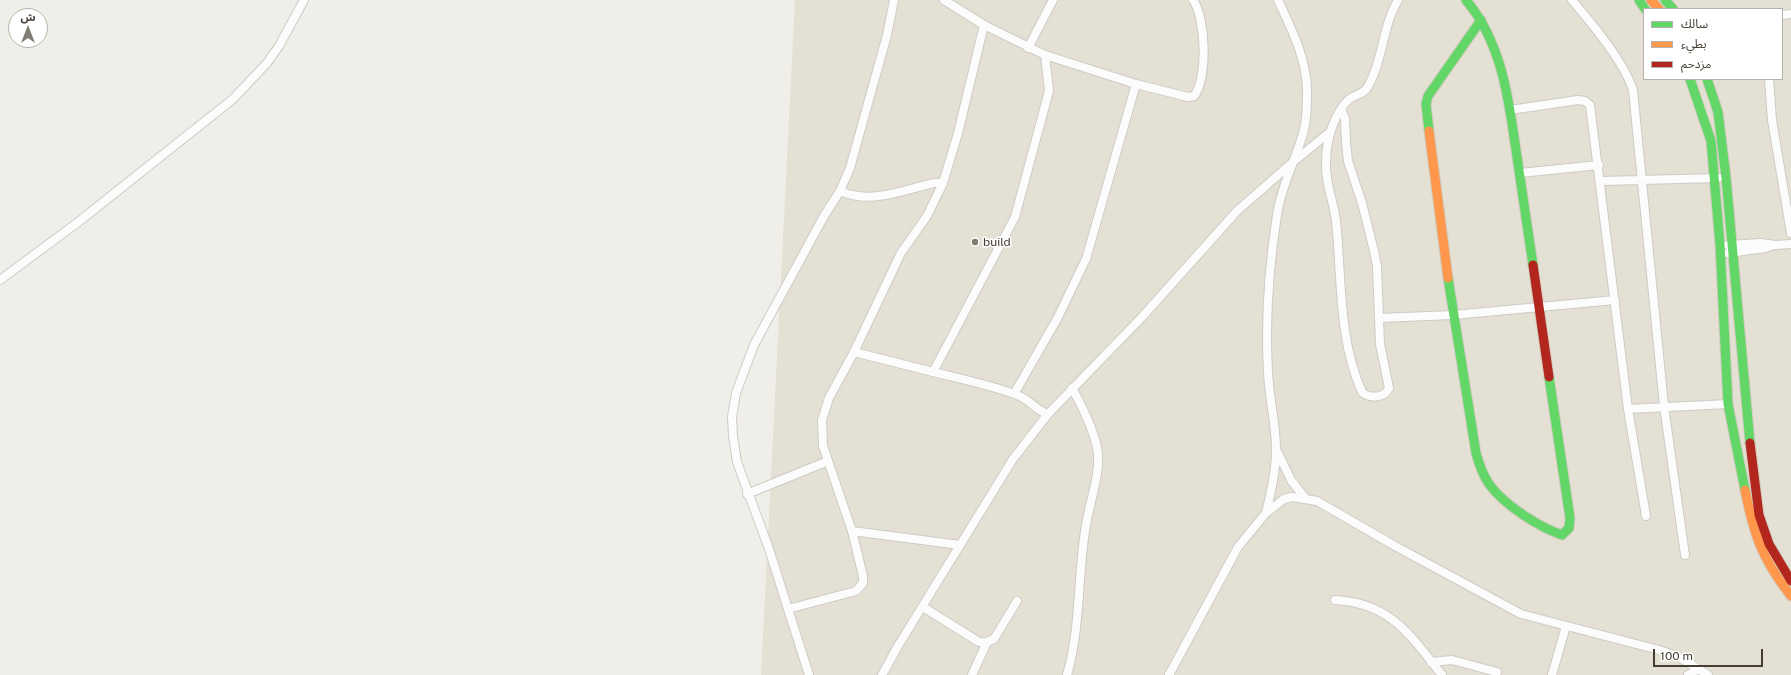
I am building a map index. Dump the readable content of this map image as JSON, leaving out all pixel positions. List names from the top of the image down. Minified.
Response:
{"places":["build"],"legend":["سالك","بطيء","مزدحم"],"scale_bar":"100 m","north":"top"}
